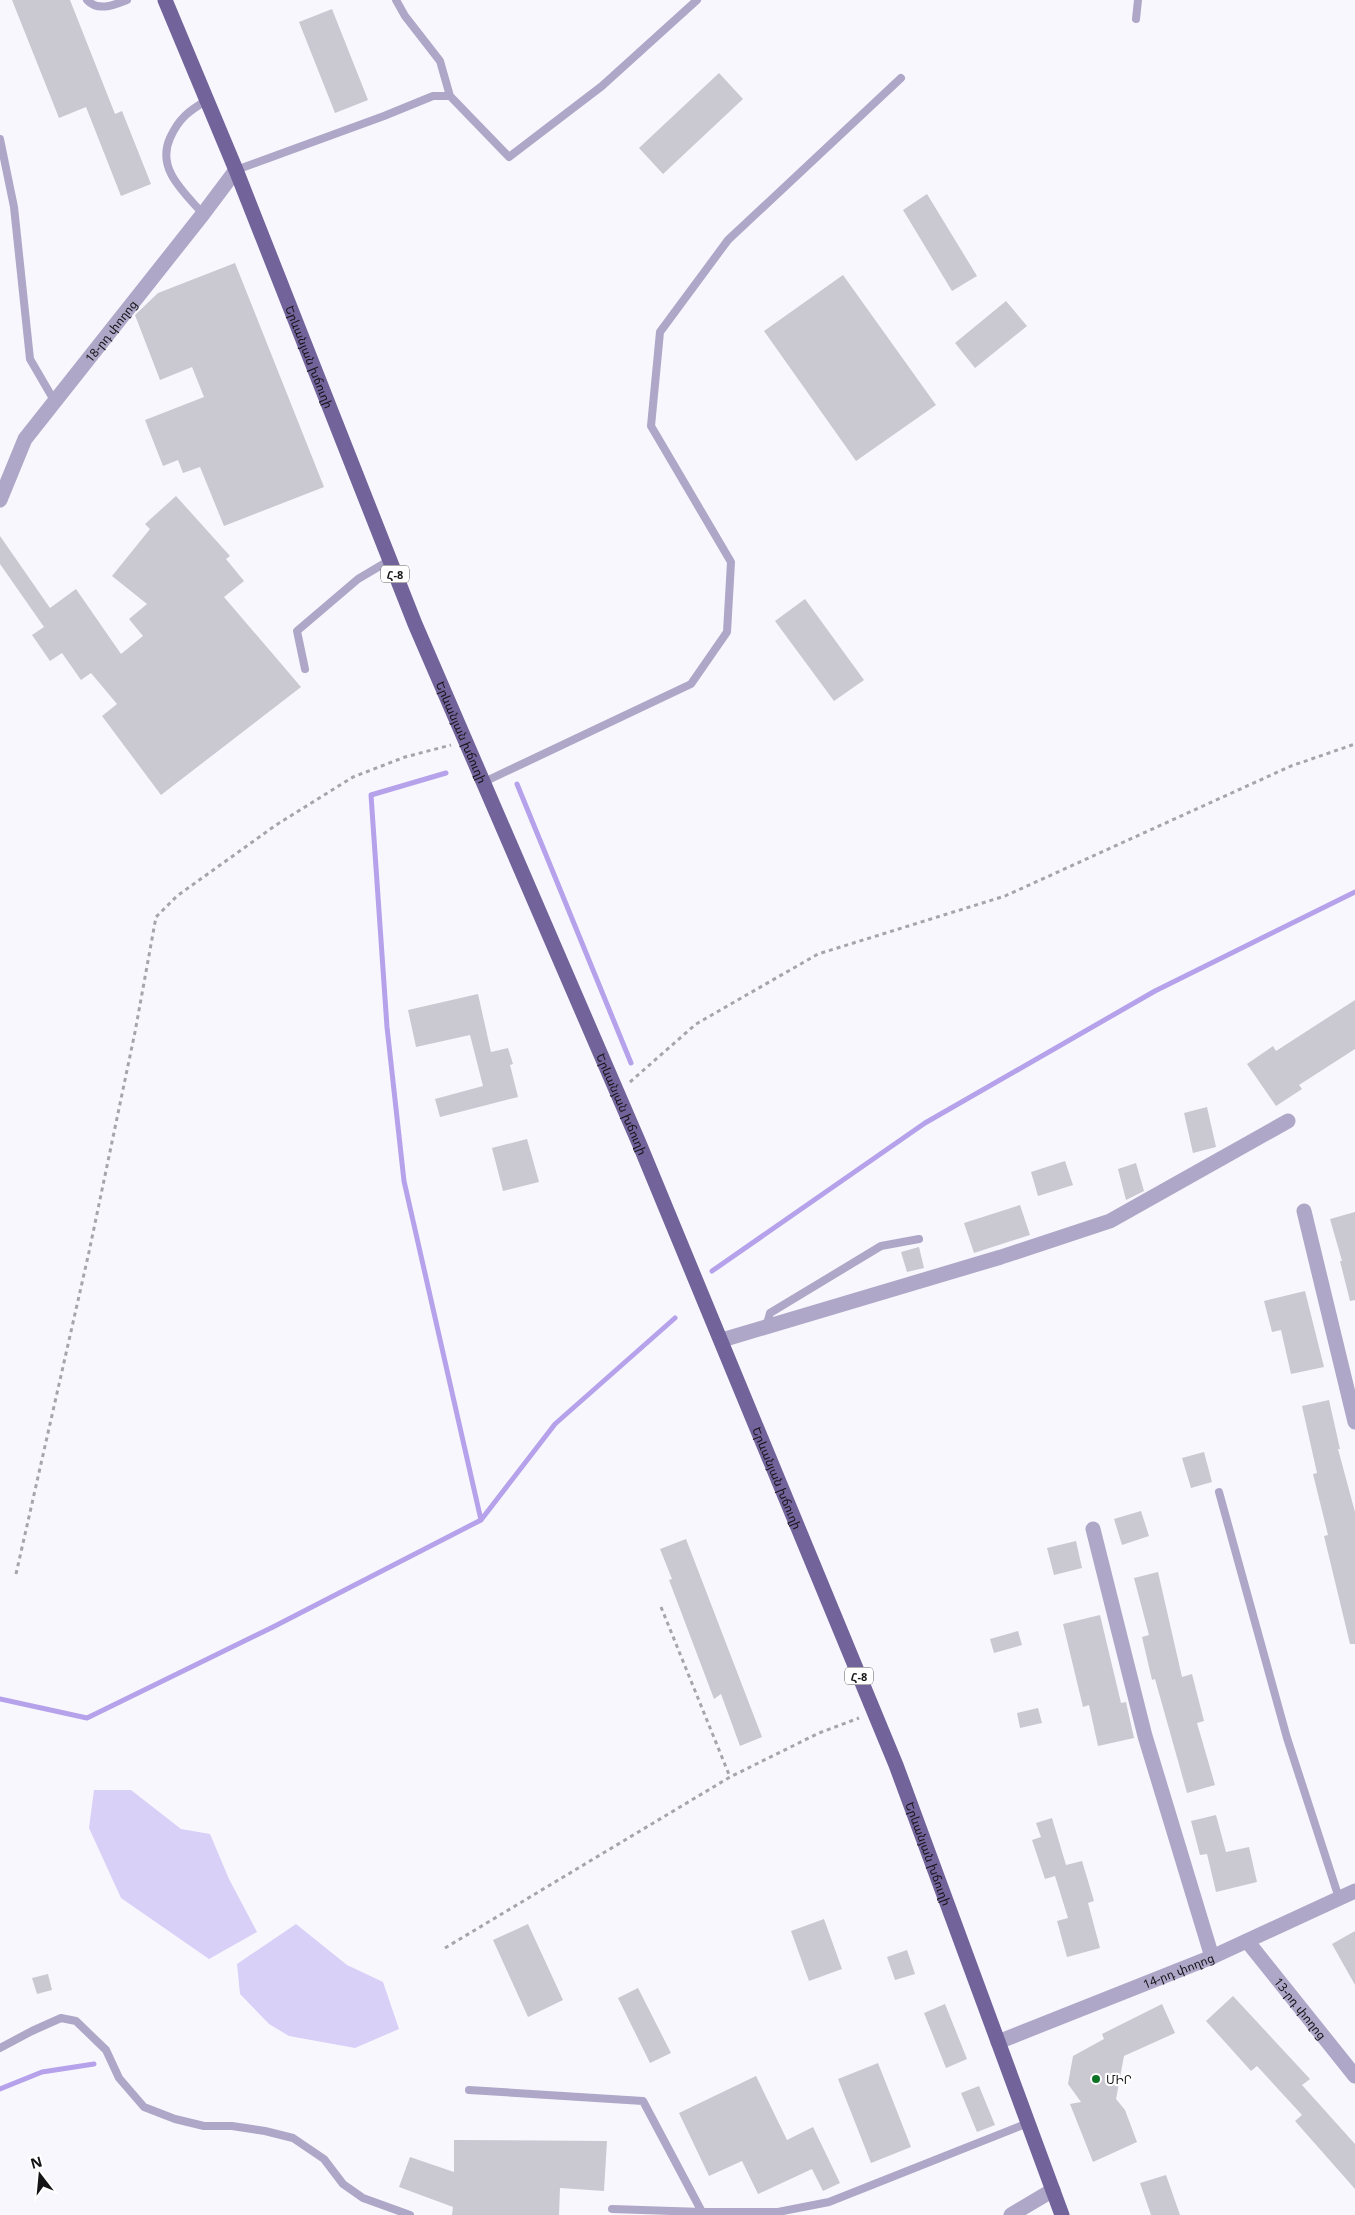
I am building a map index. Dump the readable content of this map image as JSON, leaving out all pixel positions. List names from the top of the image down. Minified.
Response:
{"streets":{"main road":["Երևանյան խճուղի","Հ-8"],"street":["18-րդ փողոց","14-րդ փողոց","13-րդ փողոց"]},"crossings":[["18-րդ փողոց","Երևանյան խճուղի"],["Երևանյան խճուղի","14-րդ փողոց"],["14-րդ փողոց","13-րդ փողոց"]],"places":["ՄԻՐ"],"north":"top"}
